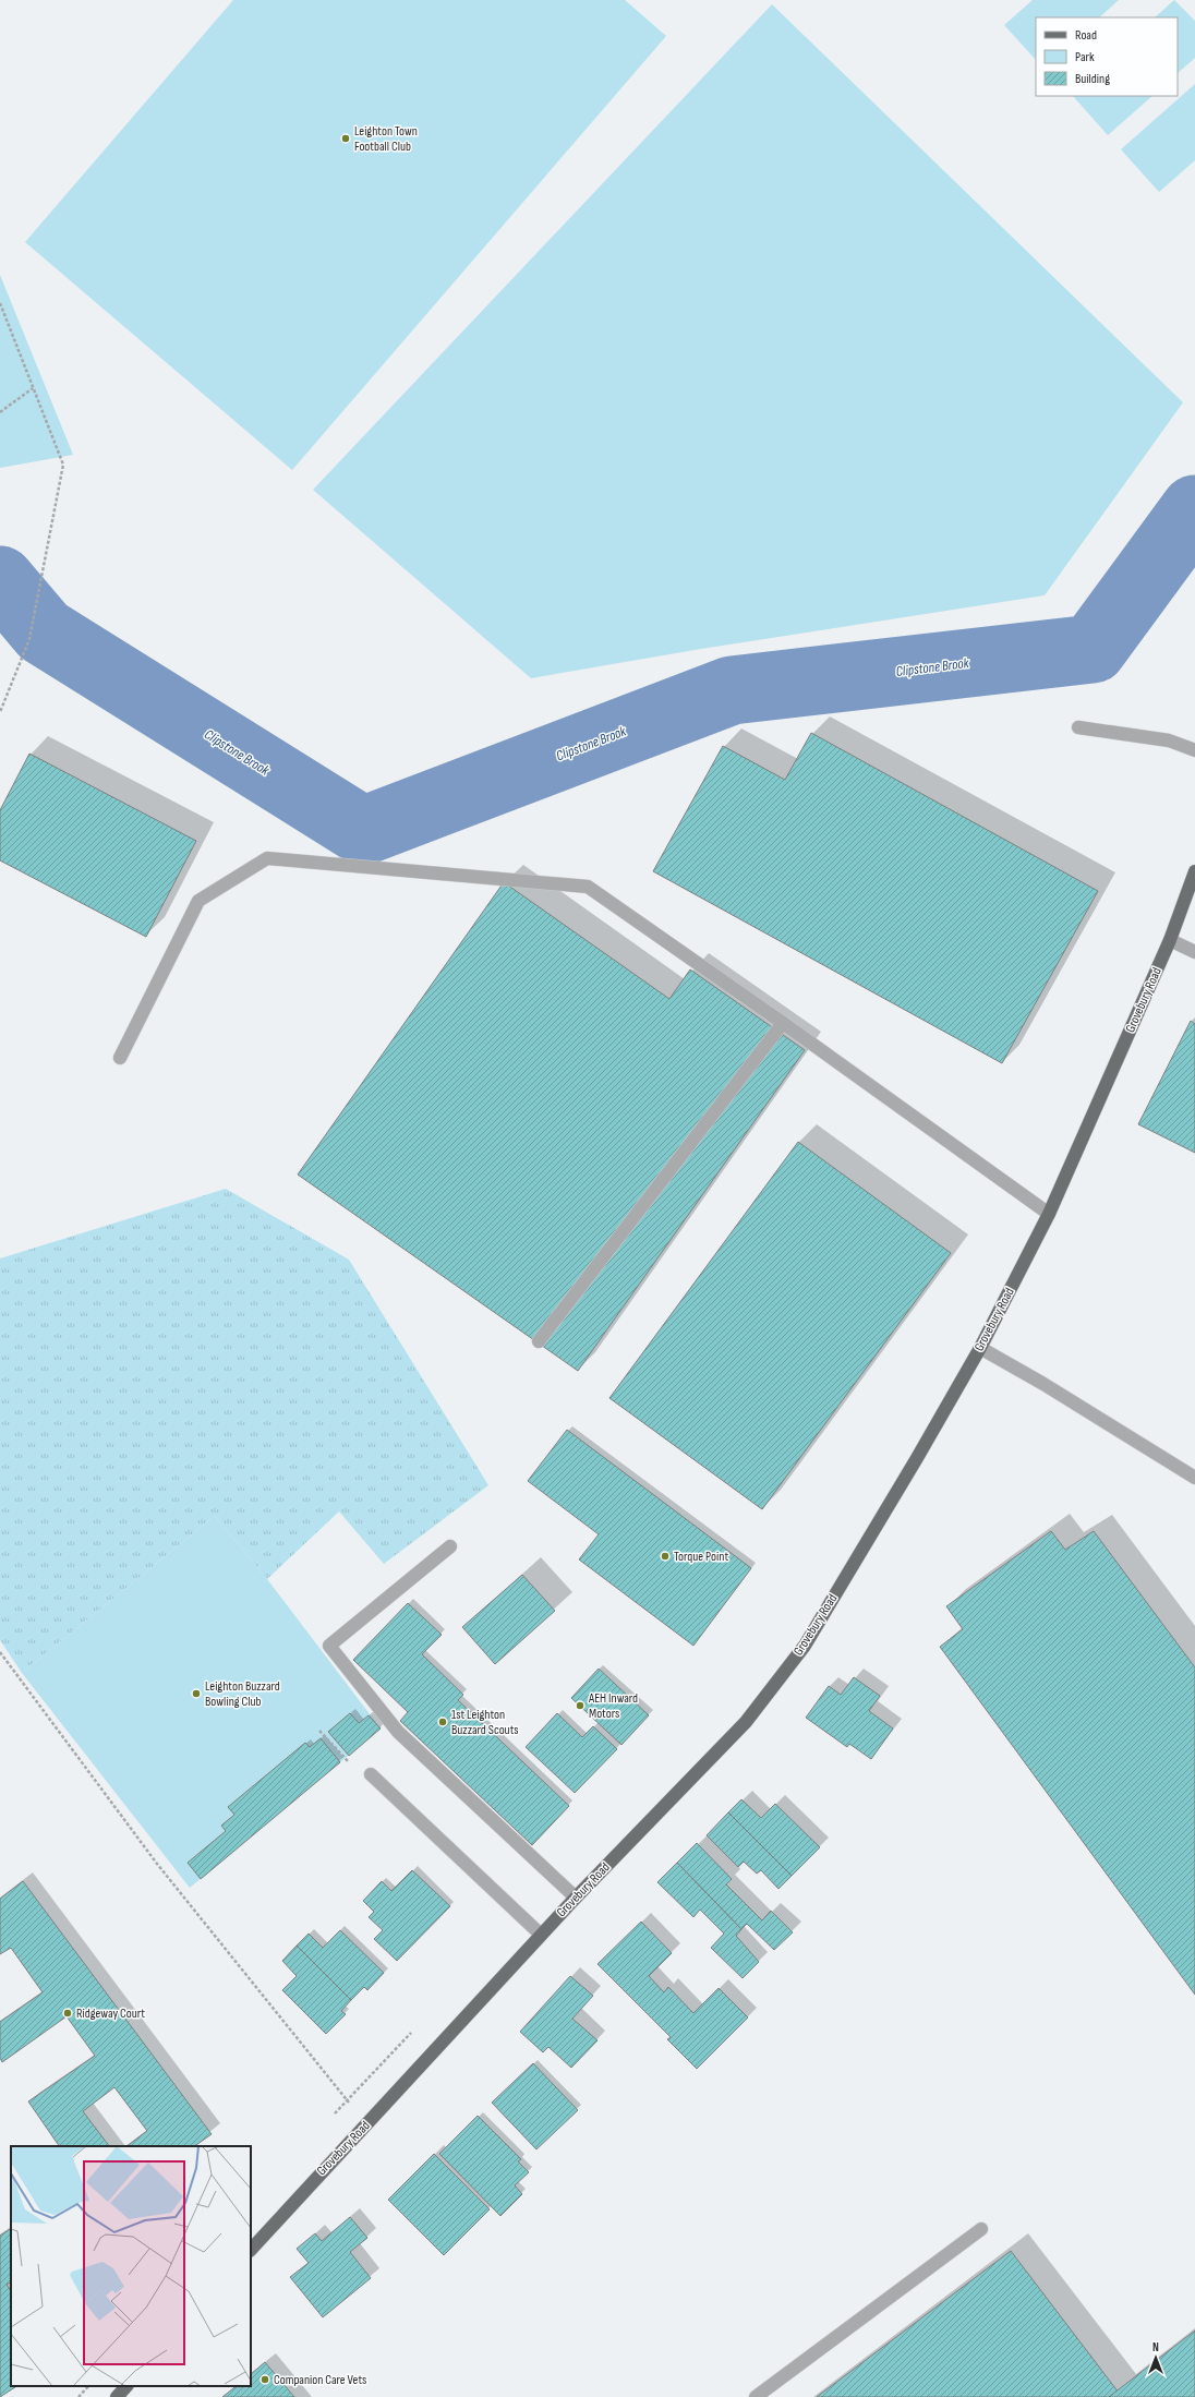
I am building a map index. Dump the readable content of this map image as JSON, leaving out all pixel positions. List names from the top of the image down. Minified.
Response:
{"streets":{"main road":["Grovebury Road"]},"water":["Clipstone Brook"],"places":["Leighton Town Football Club","Torque Point","Leighton Buzzard Bowling Club","AEH Inward Motors","1st Leighton Buzzard Scouts","Ridgeway Court","Companion Care Vets"],"legend":["Road","Park","Building"],"north":"top"}
